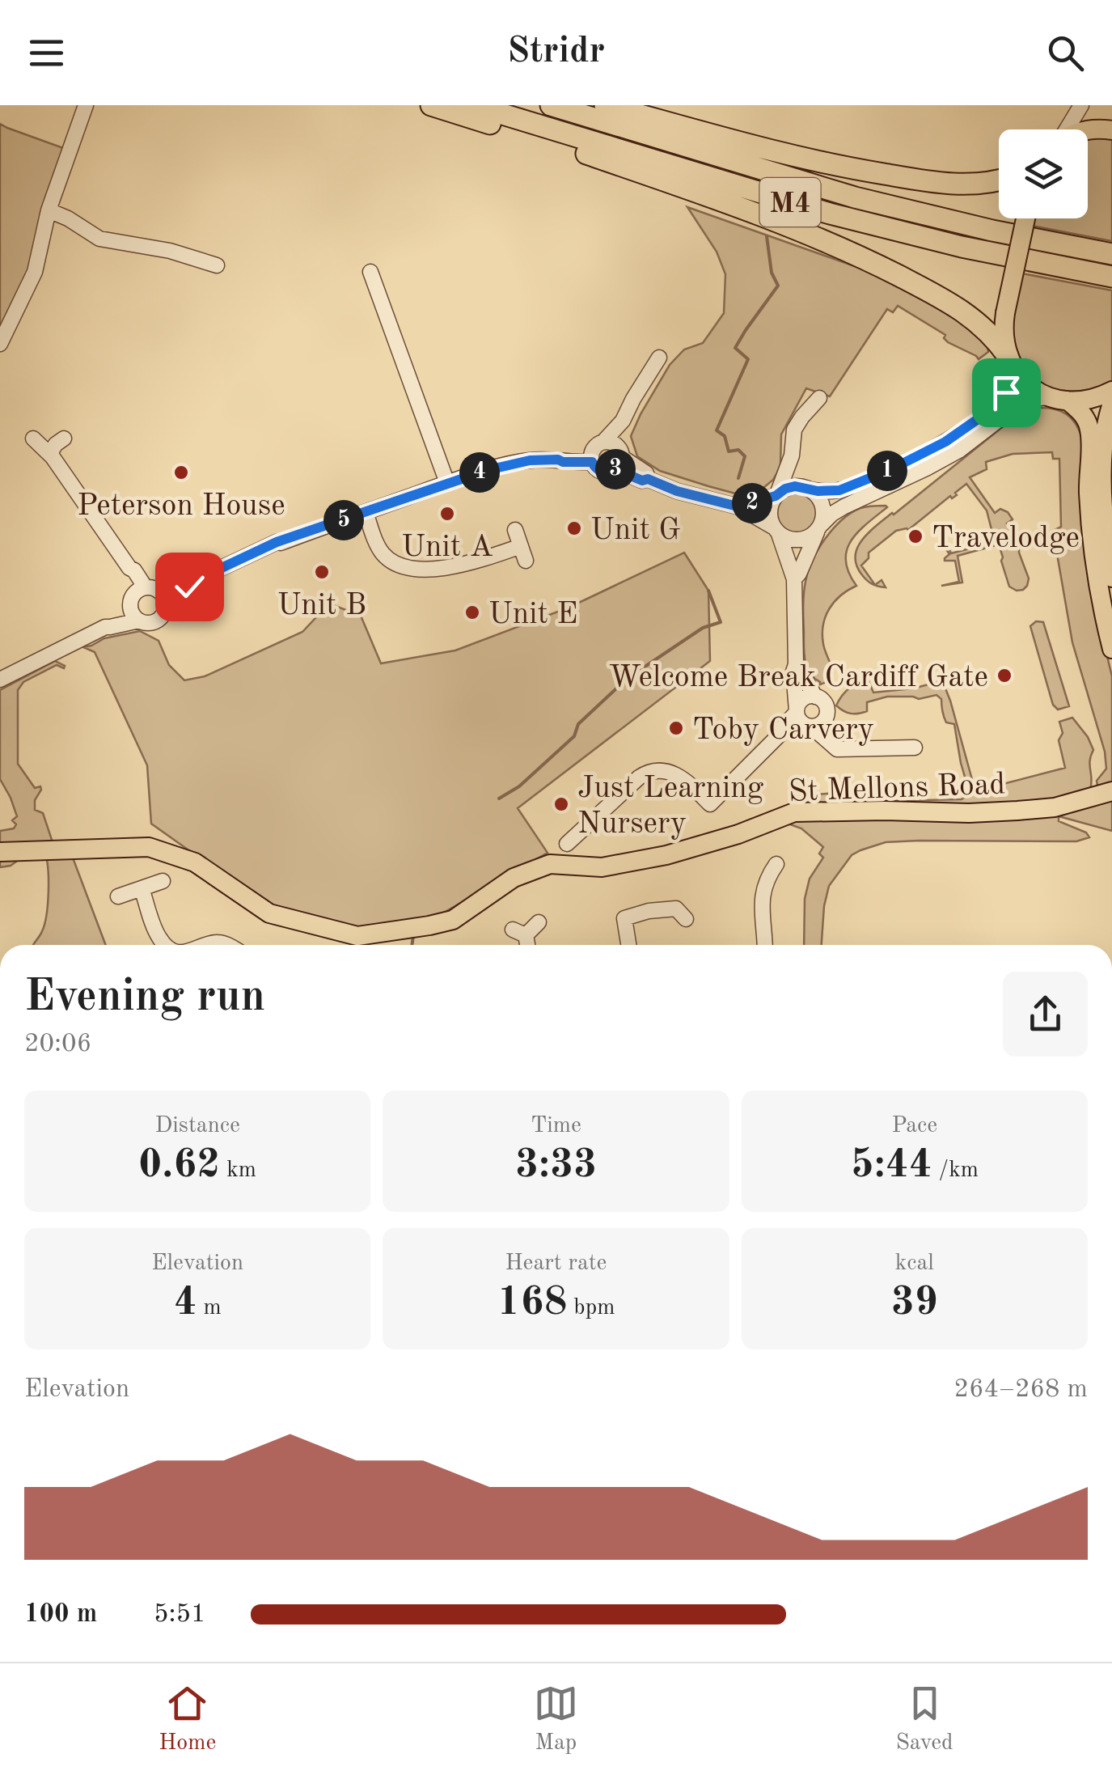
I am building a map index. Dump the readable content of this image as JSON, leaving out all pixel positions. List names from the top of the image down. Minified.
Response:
{"streets":{"highway":["M4"],"main road":["St Mellons Road"]},"places":["Peterson House","Unit A","Unit G","Travelodge","Unit B","Unit E","Welcome Break Cardiff Gate","Toby Carvery","Just Learning Nursery"],"page":{"header":"Stridr","pins":["3","1","4","2","5"],"heading":["Evening run","20:06"],"stats":[["Distance","0.62 km"],["Time","3:33"],["Pace","5:44 /km"],["Elevation","4 m"],["Heart rate","168 bpm"],["kcal","39"]],"chart":["Elevation","264–268 m"],"list":[{"name":"100 m","note":"5:51"}],"tabs":["Home","Map","Saved"]}}
